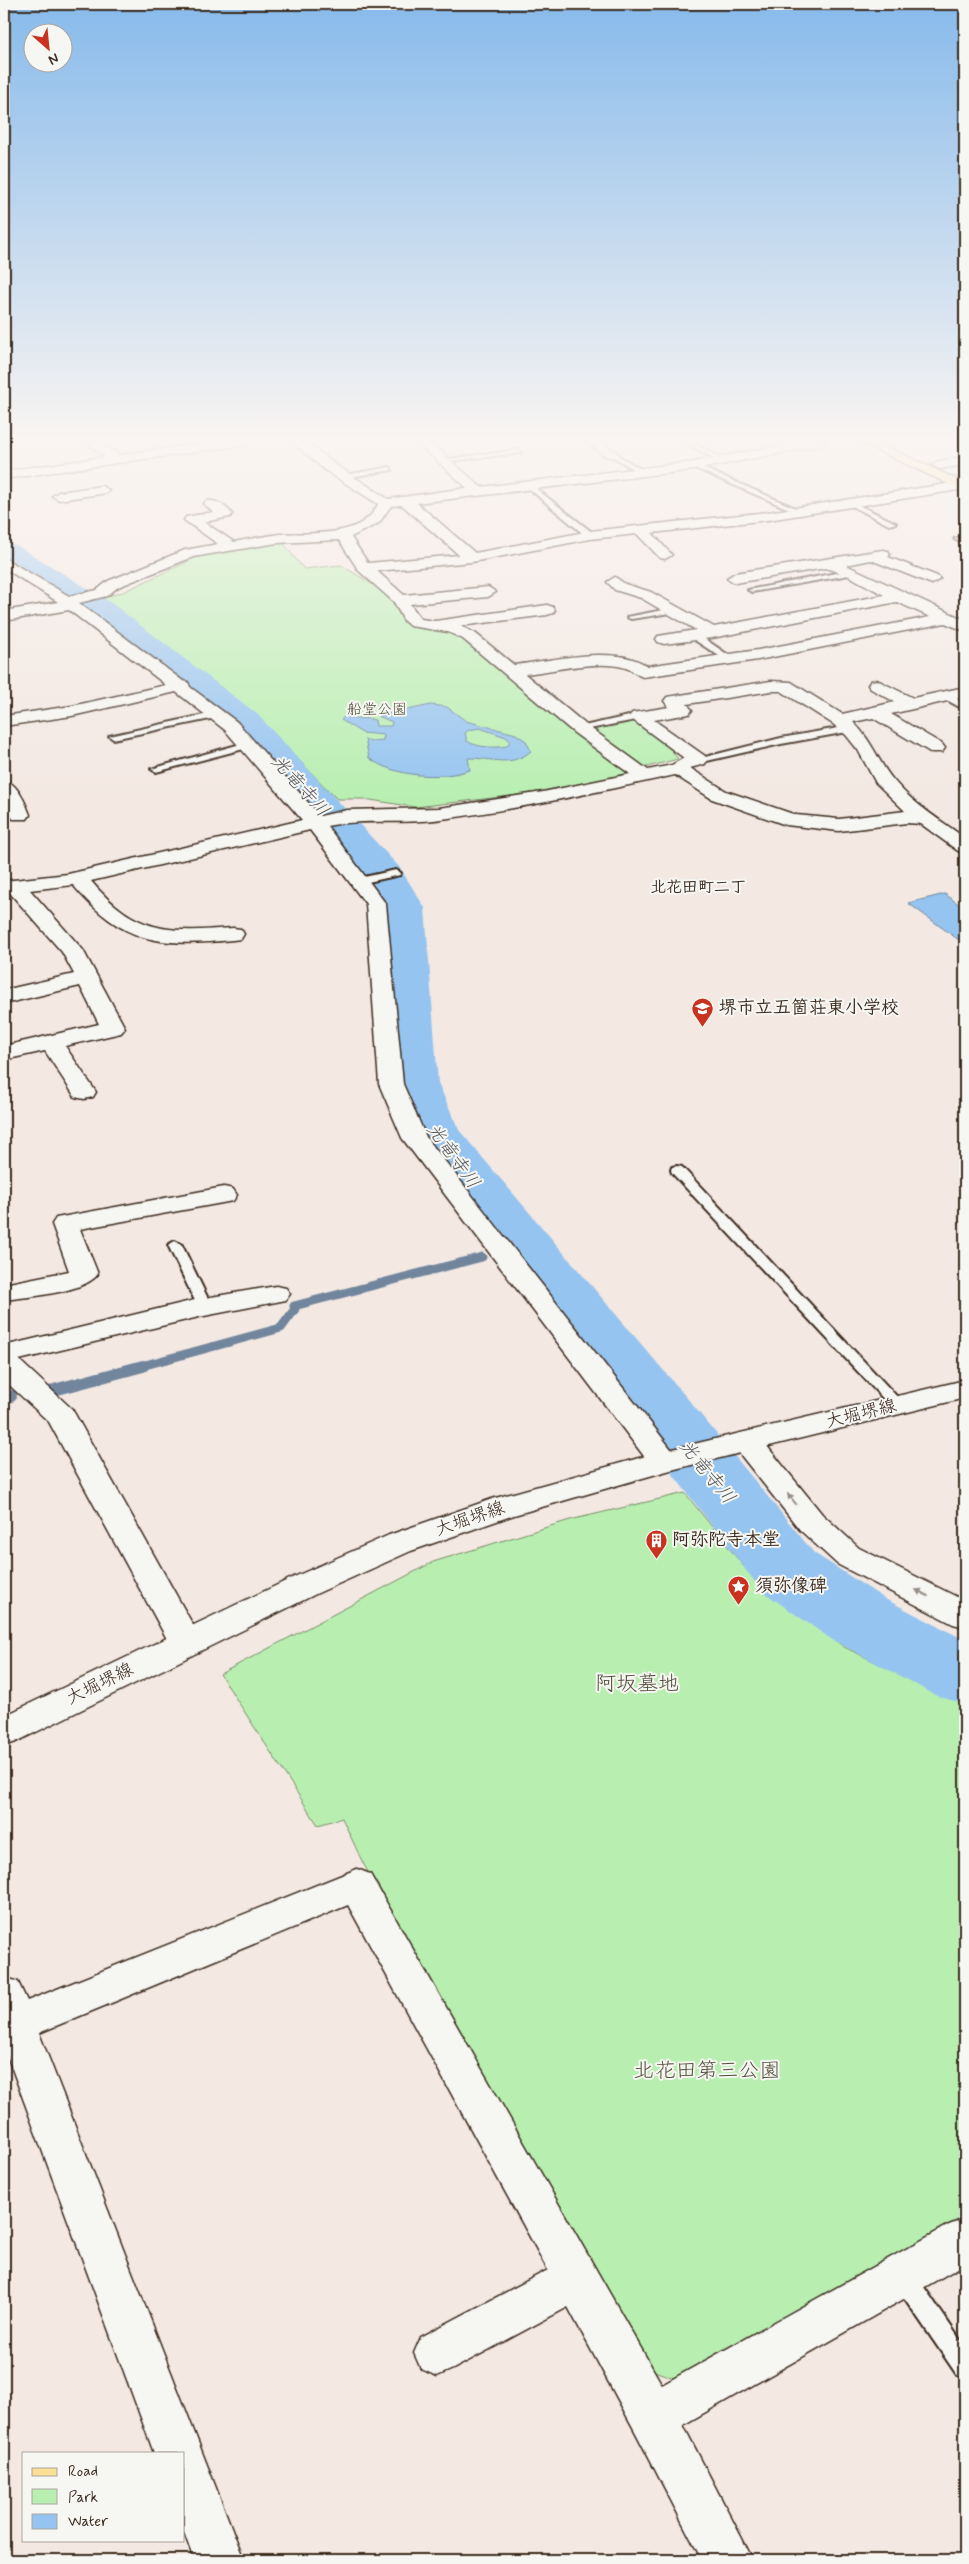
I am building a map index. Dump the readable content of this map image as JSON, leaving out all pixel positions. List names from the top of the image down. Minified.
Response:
{"streets":{"street":["大堀堺線"]},"districts":["北花田町二丁"],"water":["光竜寺川"],"parks":["船堂公園","阿坂墓地","北花田第三公園"],"places":{"school or university":["堺市立五箇荘東小学校"],"building":["阿弥陀寺本堂"],"place":["須弥像碑"]},"legend":["Road","Park","Water"],"north":"bottom right"}
